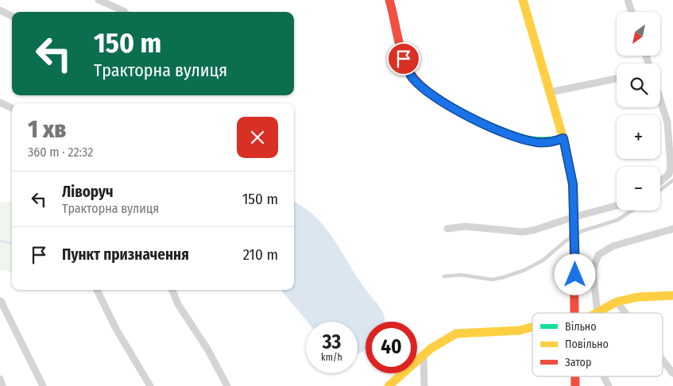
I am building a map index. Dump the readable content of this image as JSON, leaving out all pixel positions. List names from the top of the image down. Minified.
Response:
{"legend":["Вільно","Повільно","Затор"],"north":"bottom left","page":{"map_buttons":["+","−"],"turn":["150 m","Тракторна вулиця"],"heading":["1 хв","360 m · 22:32"],"list":[{"name":"Ліворуч","note":"Тракторна вулиця","value":"150 m"},{"name":"Пункт призначення","value":"210 m"}],"speed":"33 km/h","limit":"40"}}
